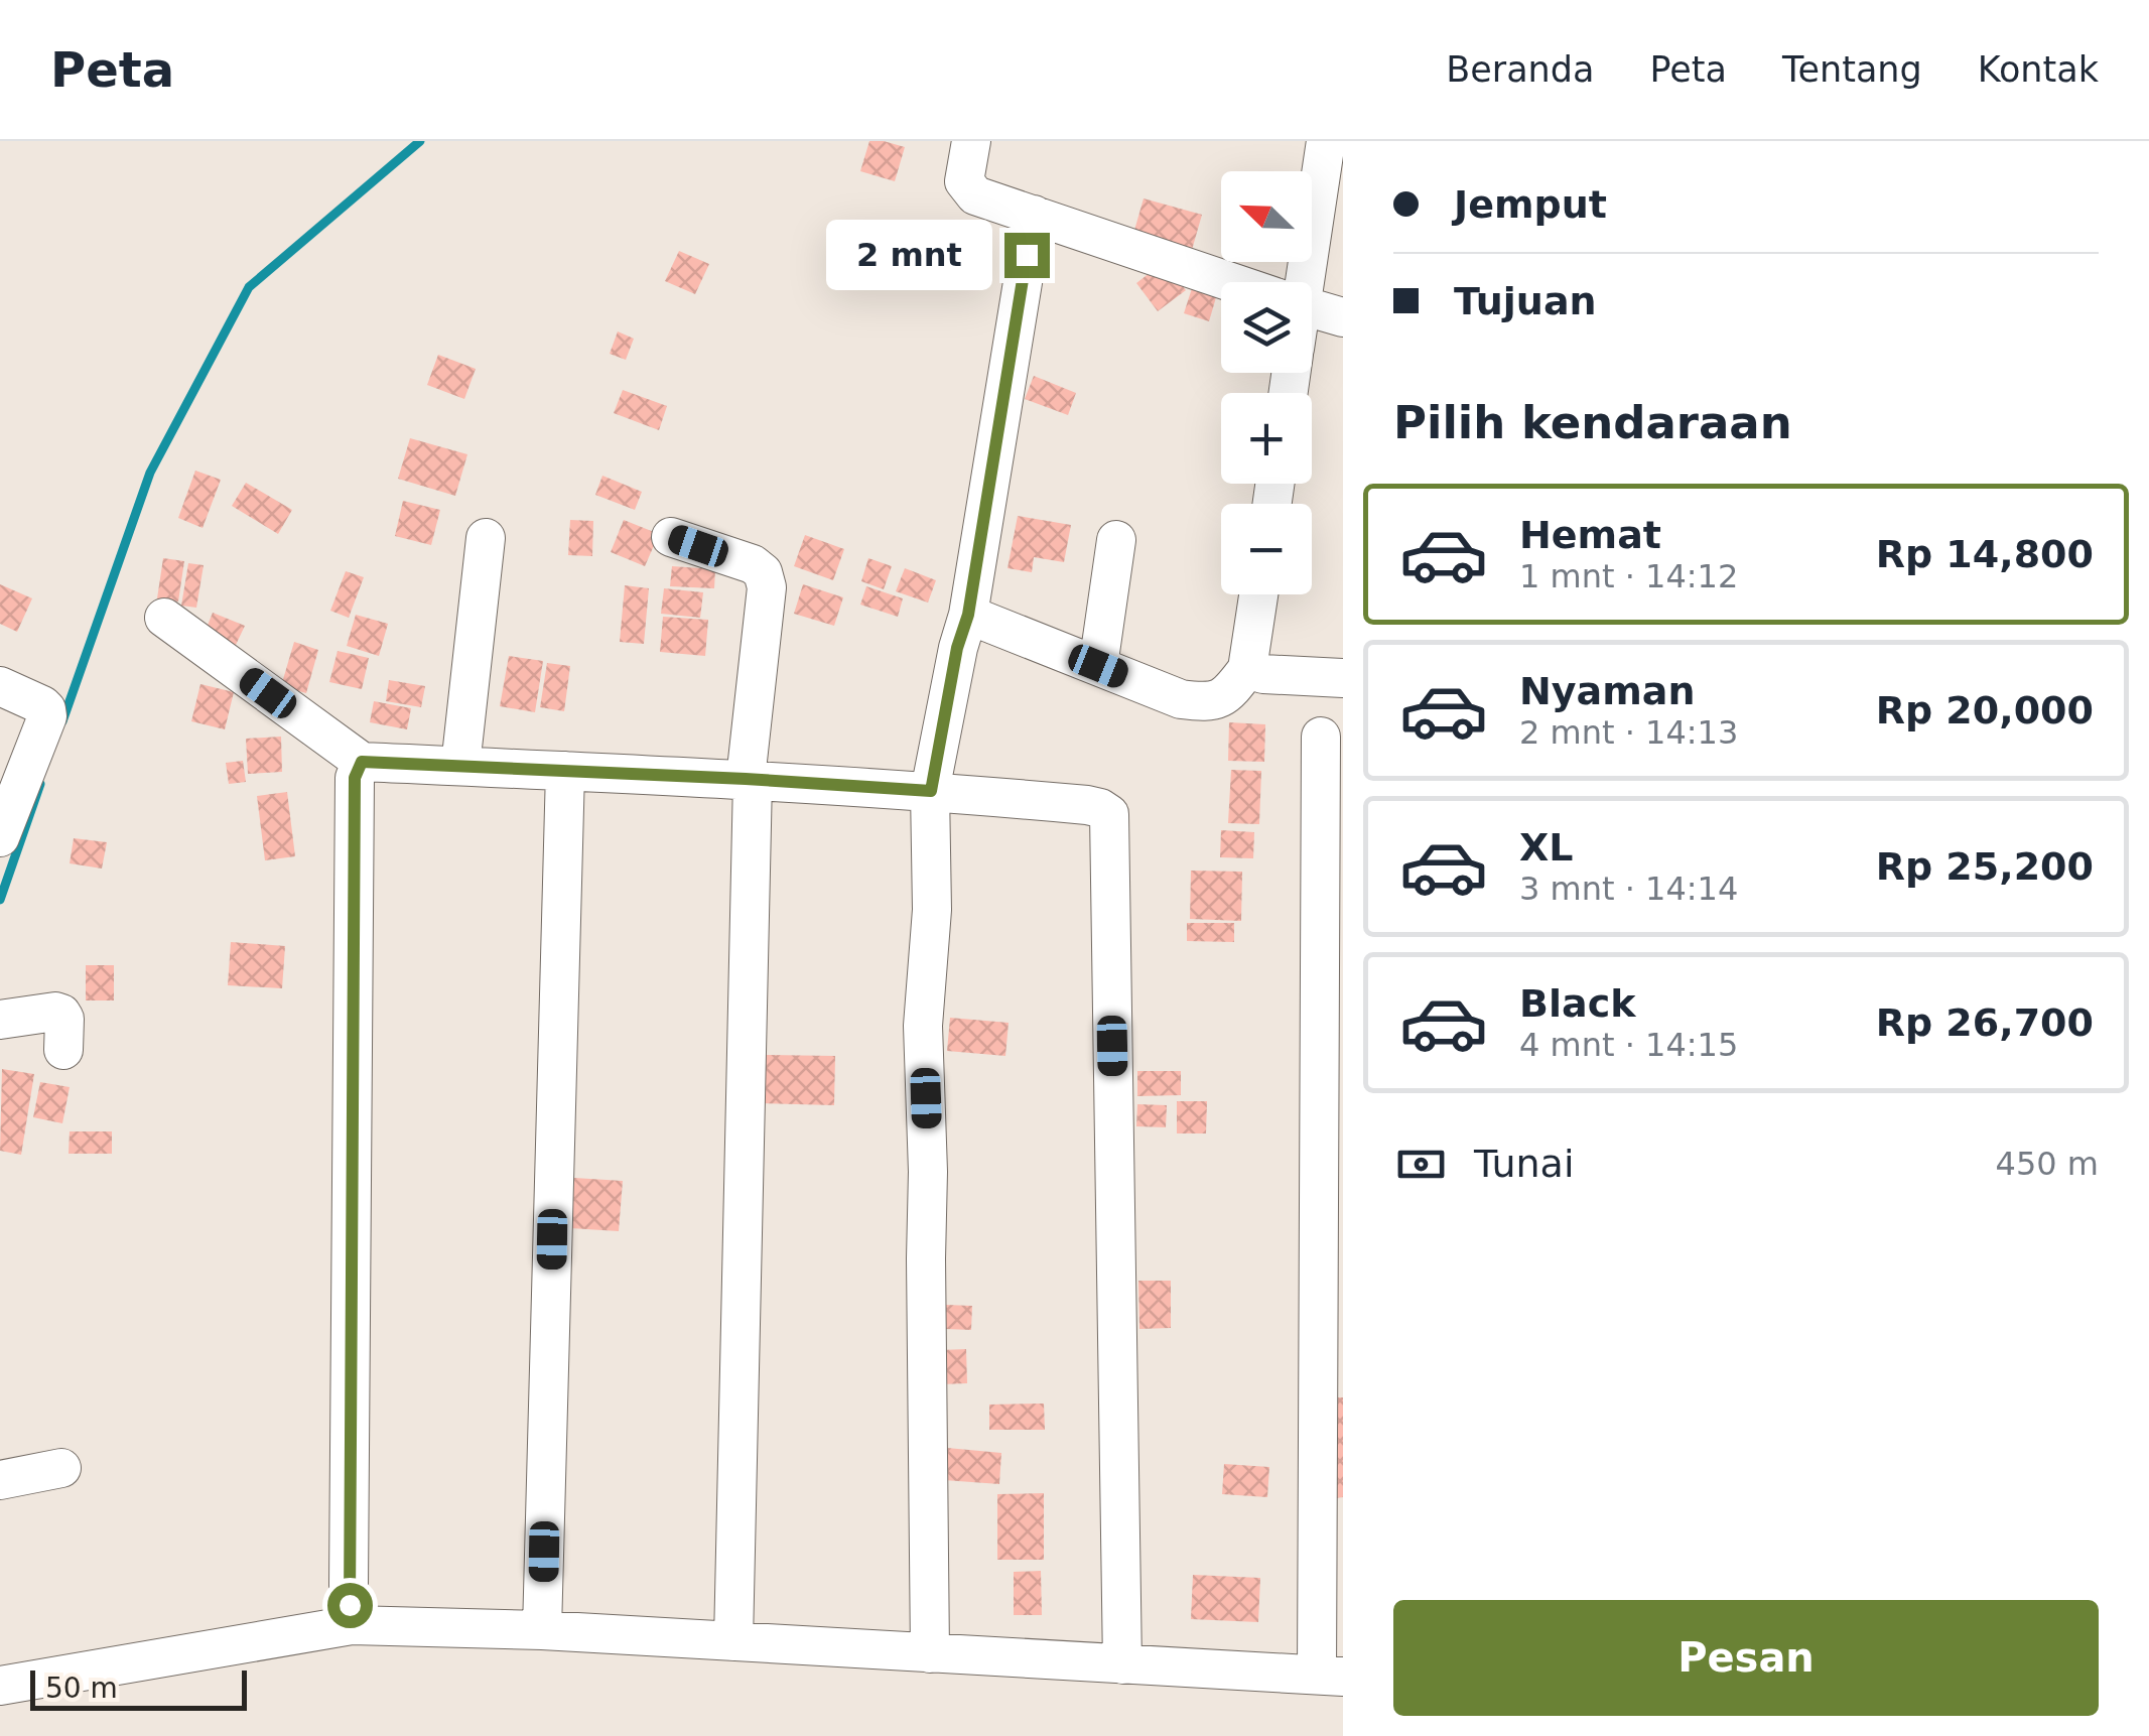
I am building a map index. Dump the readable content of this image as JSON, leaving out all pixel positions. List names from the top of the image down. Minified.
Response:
{"scale_bar":"50 m","north":"top left","page":{"header":"Peta","nav":["Beranda","Peta","Tentang","Kontak"],"banner":["Jemput","Tujuan"],"map_buttons":["+","−"],"bubble":"2 mnt","heading":"Pilih kendaraan","list":[{"name":"Hemat","note":"1 mnt · 14:12","value":"Rp 14,800"},{"name":"Nyaman","note":"2 mnt · 14:13","value":"Rp 20,000"},{"name":"XL","note":"3 mnt · 14:14","value":"Rp 25,200"},{"name":"Black","note":"4 mnt · 14:15","value":"Rp 26,700"}],"pay":["Tunai","450 m"],"buttons":"Pesan","scale":"50 m"}}
